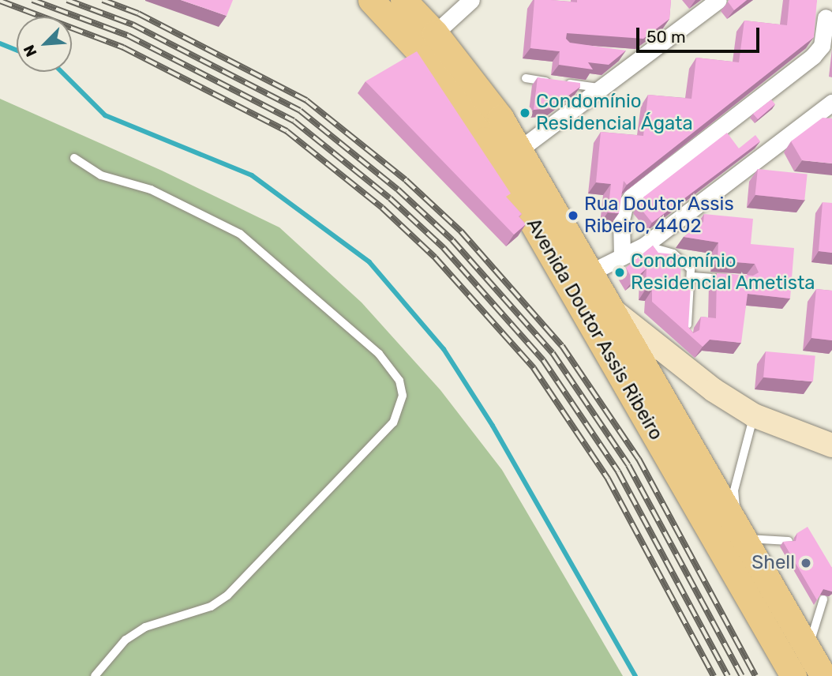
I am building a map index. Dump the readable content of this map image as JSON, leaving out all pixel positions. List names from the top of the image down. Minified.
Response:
{"streets":{"main road":["Avenida Doutor Assis Ribeiro"]},"places":["Condomínio Residencial Ágata","Rua Doutor Assis Ribeiro, 4402","Condomínio Residencial Ametista","Shell"],"scale_bar":"50 m","north":"bottom left"}
